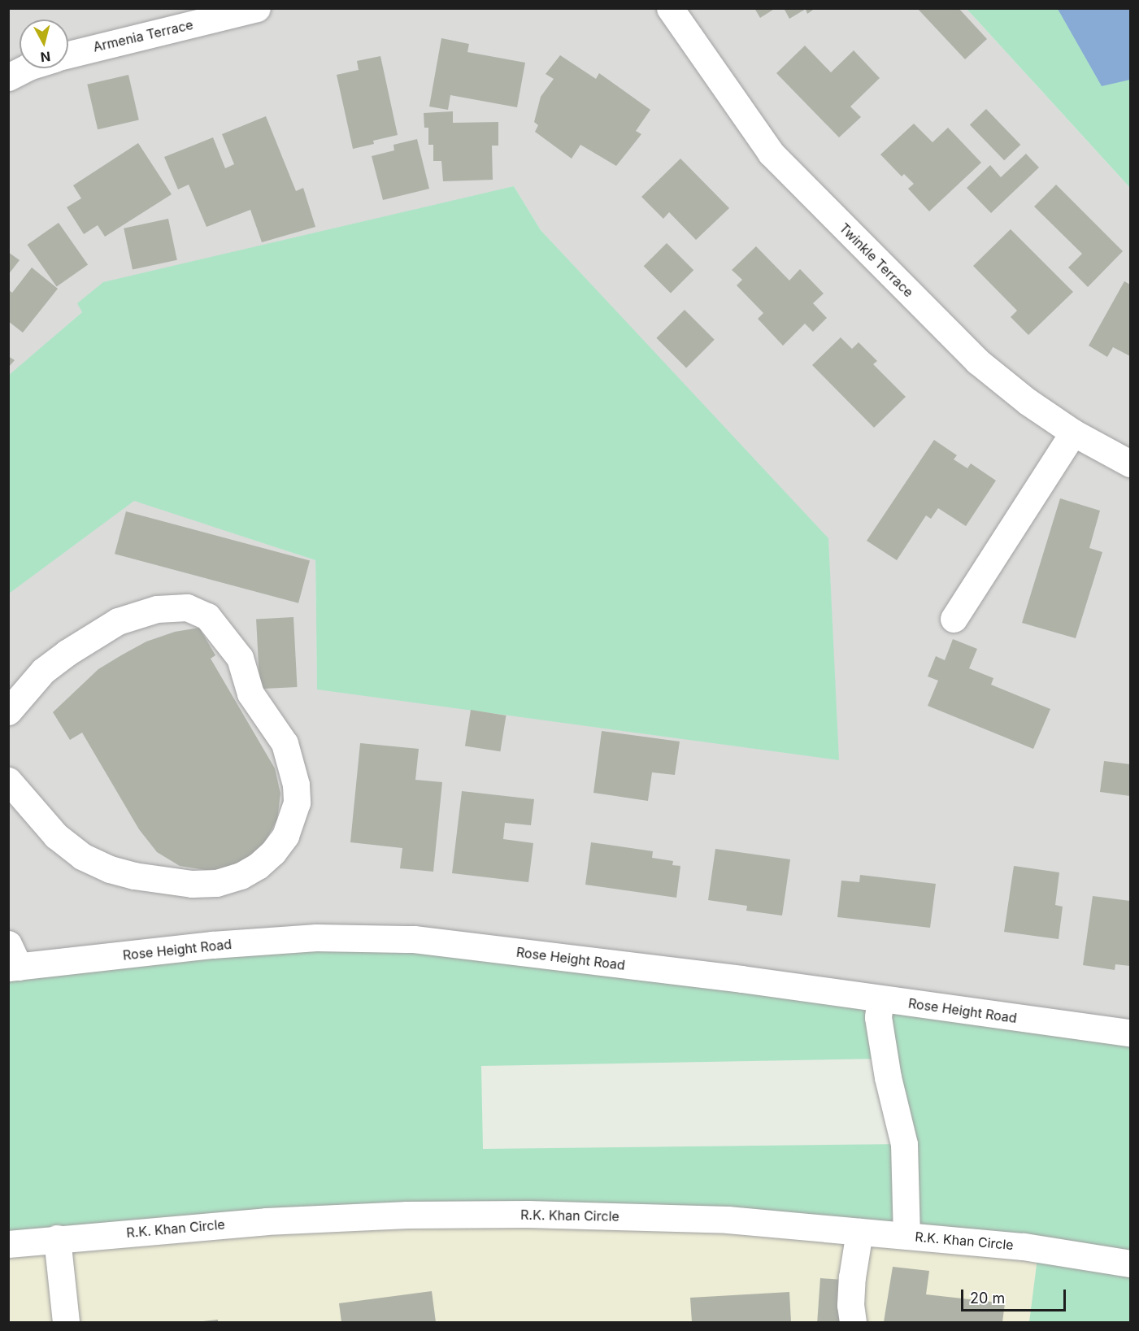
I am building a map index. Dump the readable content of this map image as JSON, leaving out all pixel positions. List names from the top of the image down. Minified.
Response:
{"streets":{"street":["Armenia Terrace","Twinkle Terrace","Rose Height Road","R.K. Khan Circle"]},"scale_bar":"20 m","north":"bottom"}
